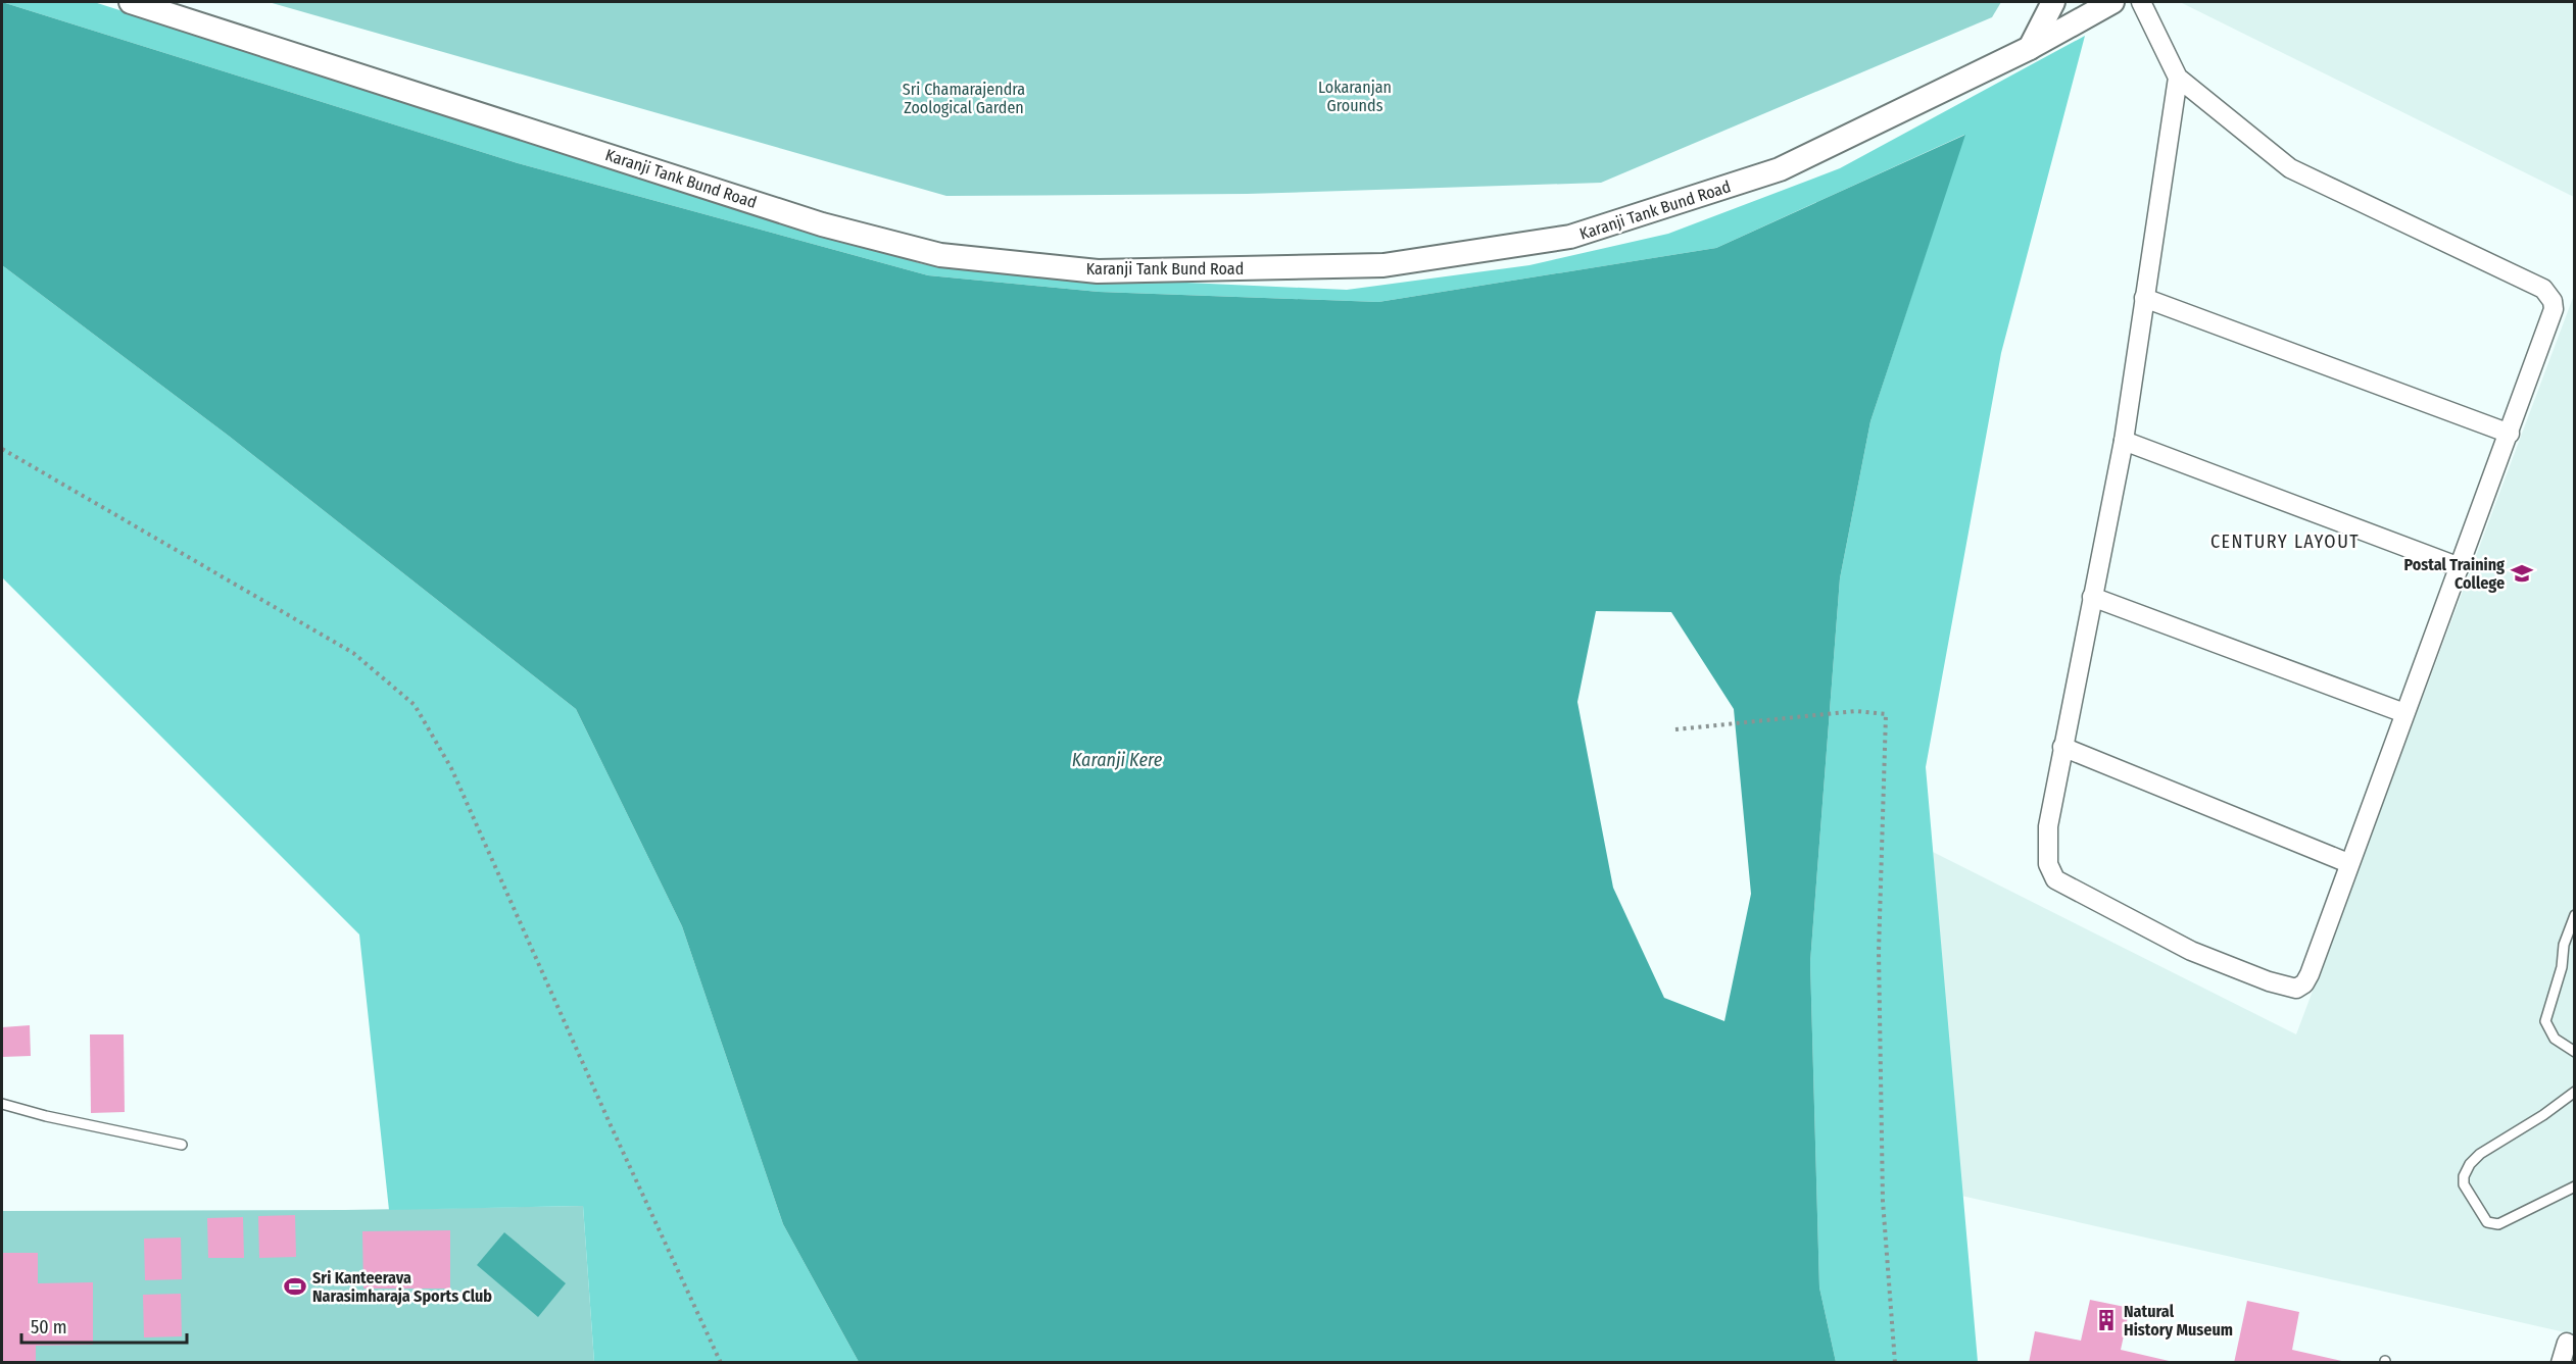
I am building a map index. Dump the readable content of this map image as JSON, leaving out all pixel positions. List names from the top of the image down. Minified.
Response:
{"streets":{"street":["Karanji Tank Bund Road"]},"districts":["CENTURY LAYOUT"],"water":["Karanji Kere"],"parks":["Lokaranjan Grounds","Sri Chamarajendra Zoological Garden"],"places":{"school or university":["Postal Training College"],"sports":["Sri Kanteerava Narasimharaja Sports Club"],"building":["Natural History Museum"]},"scale_bar":"50 m"}
